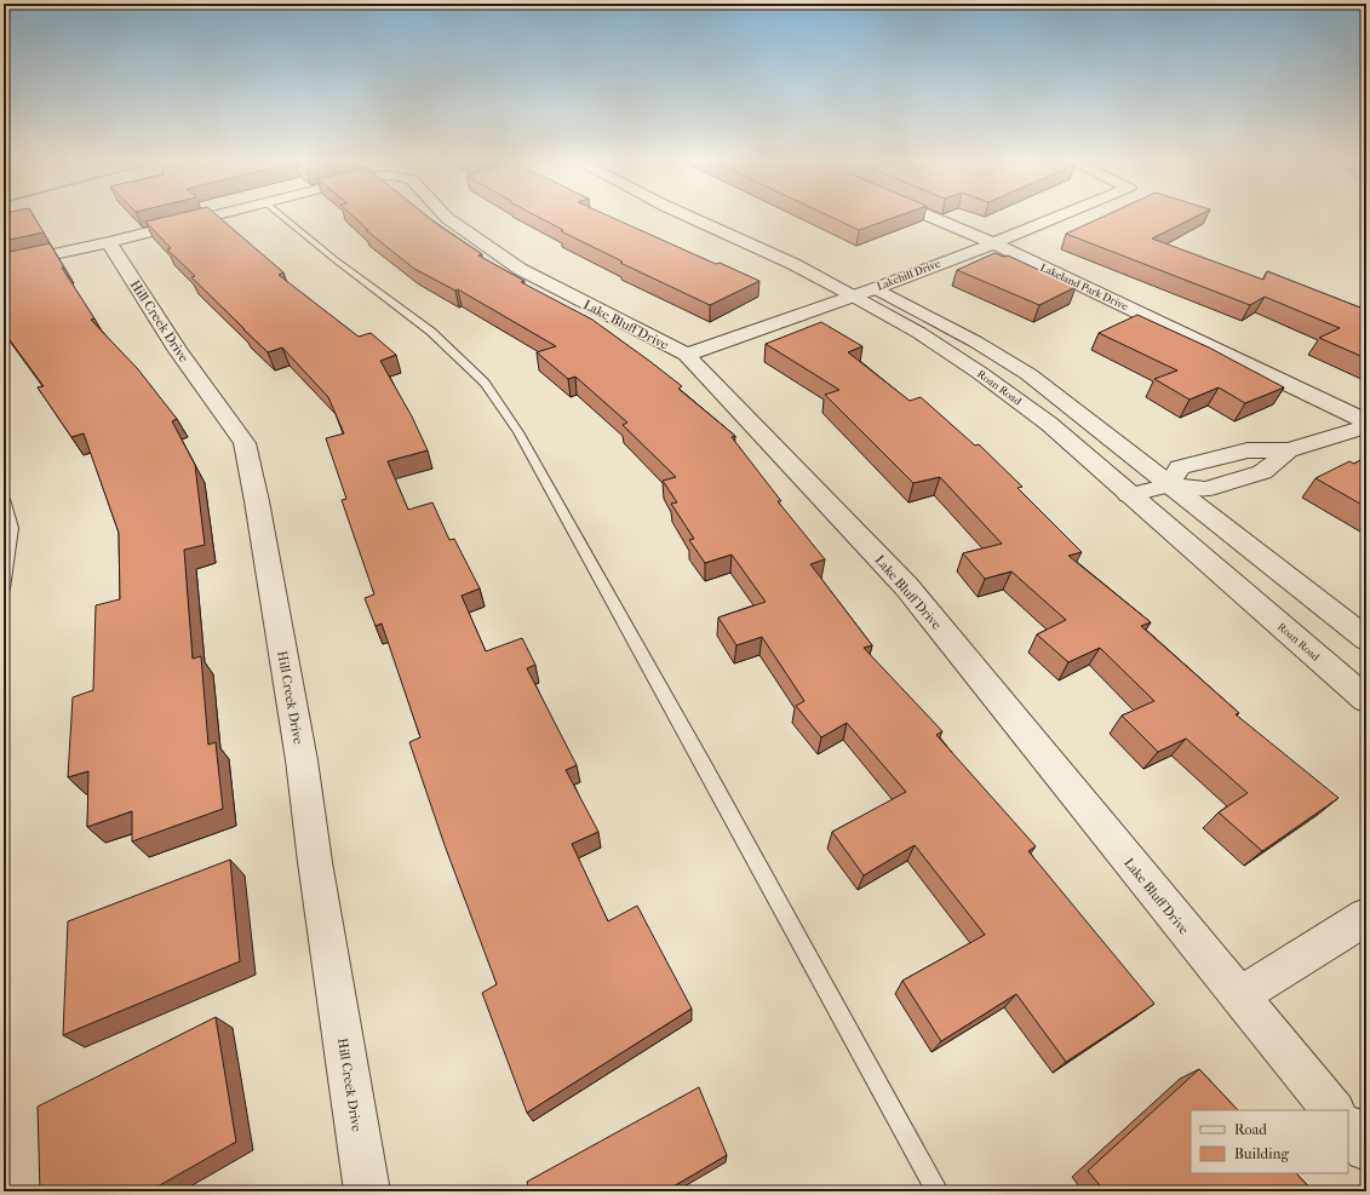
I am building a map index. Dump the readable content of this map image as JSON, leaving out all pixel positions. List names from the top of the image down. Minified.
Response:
{"streets":{"street":["Lakehill Drive","Lakeland Park Drive","Hill Creek Drive","Lake Bluff Drive","Roan Road"]},"crossings":[["Lakehill Drive","Lakeland Park Drive"],["Lakehill Drive","Lake Bluff Drive"],["Lakehill Drive","Roan Road"]],"legend":["Road","Building"]}
